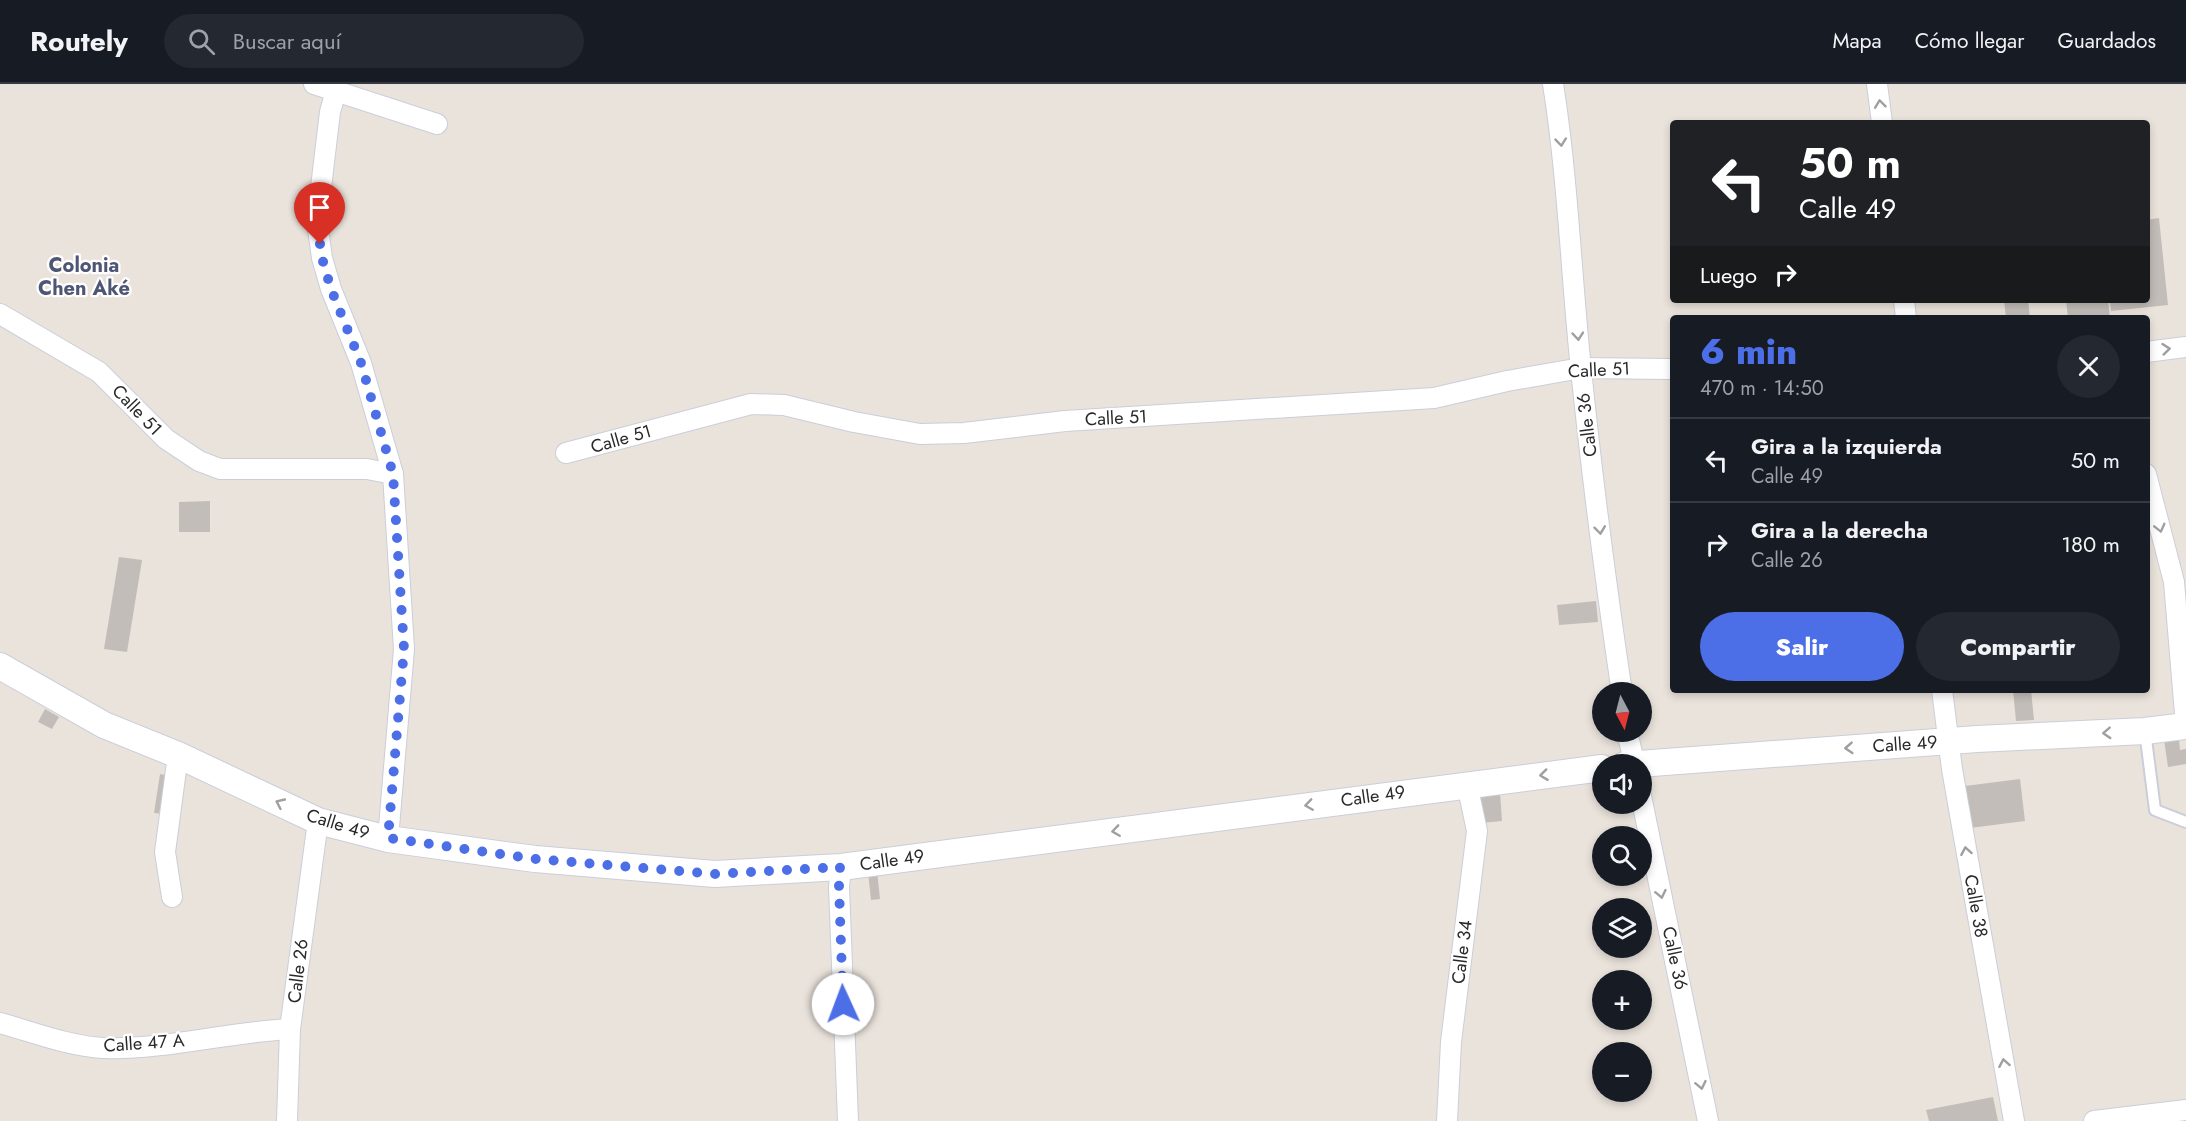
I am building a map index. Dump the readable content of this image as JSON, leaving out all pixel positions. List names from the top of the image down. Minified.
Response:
{"streets":{"street":["Calle 51","Calle 36","Calle 49","Calle 38","Calle 34","Calle 26","Calle 47 A"]},"crossings":[["Calle 51","Calle 36"],["Calle 49","Calle 38"],["Calle 49","Calle 34"],["Calle 49","Calle 26"],["Calle 26","Calle 47 A"]],"one_way":["Calle 36","Calle 49","Calle 38"],"districts":["Colonia Chen Aké"],"north":"bottom","page":{"header":"Routely","search":"Buscar aquí","nav":["Mapa","Cómo llegar","Guardados"],"turn":["50 m","Calle 49"],"then":"Luego","heading":["6 min","470 m · 14:50"],"list":[{"name":"Gira a la izquierda","note":"Calle 49","value":"50 m"},{"name":"Gira a la derecha","note":"Calle 26","value":"180 m"}],"buttons":["Salir","Compartir"],"map_buttons":["+","−"]}}
